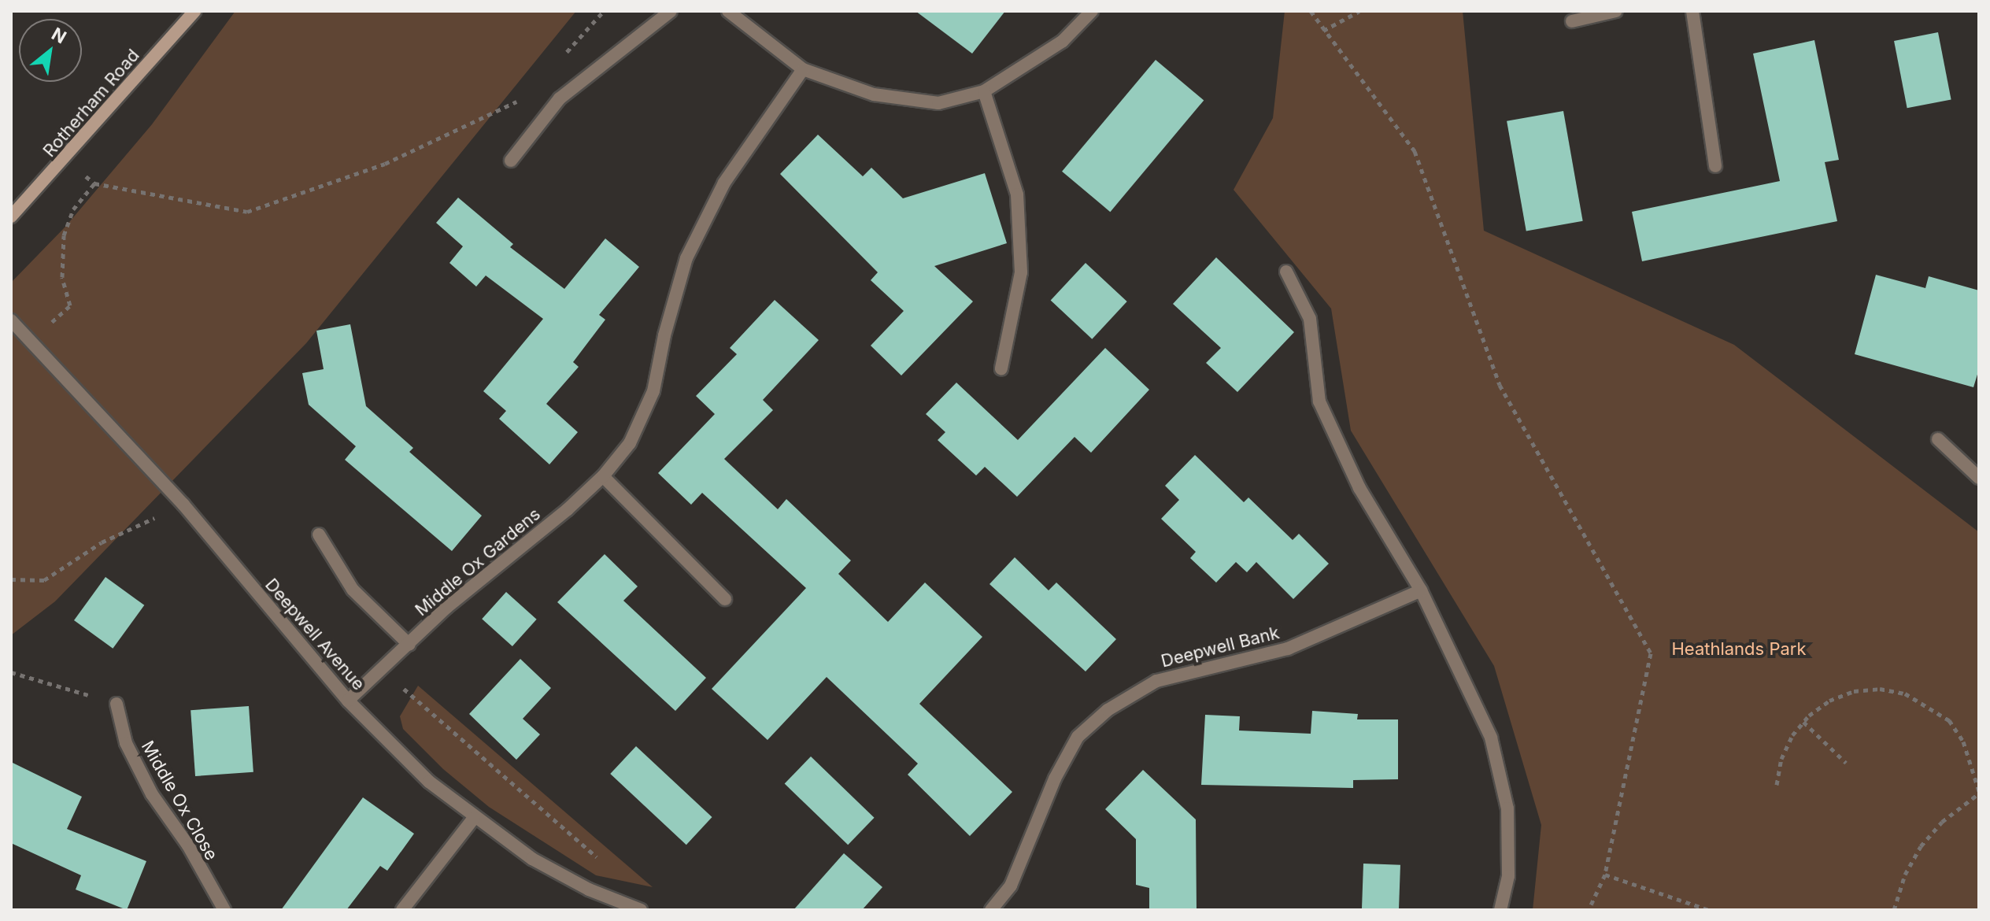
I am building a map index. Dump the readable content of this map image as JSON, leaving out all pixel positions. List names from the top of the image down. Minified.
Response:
{"streets":{"main road":["Rotherham Road"],"street":["Middle Ox Gardens","Deepwell Avenue","Deepwell Bank","Middle Ox Close"]},"crossings":[["Middle Ox Gardens","Deepwell Avenue"]],"parks":["Heathlands Park"],"north":"top right"}
